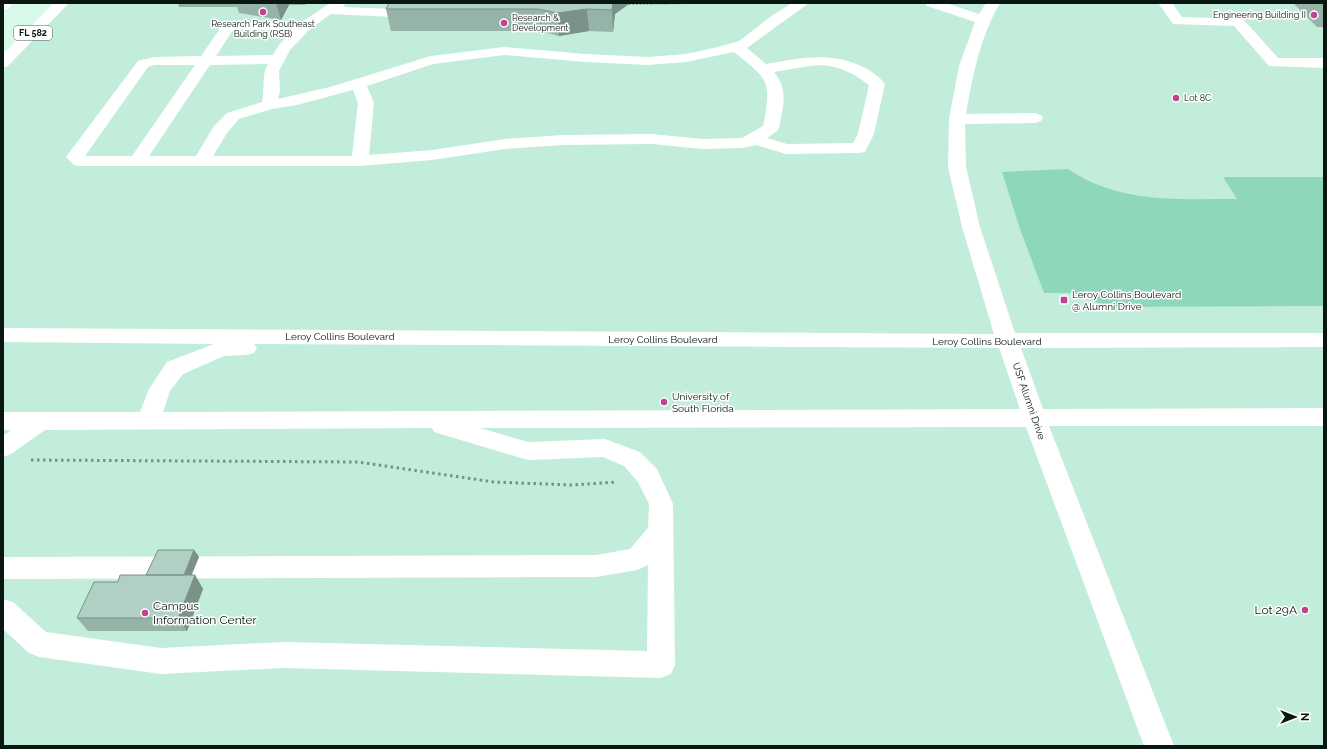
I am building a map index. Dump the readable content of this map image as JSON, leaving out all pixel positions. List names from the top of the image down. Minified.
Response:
{"streets":{"street":["FL 582","Leroy Collins Boulevard","USF Alumni Drive"]},"crossings":[["Leroy Collins Boulevard","USF Alumni Drive"]],"places":{"other":["Research Park Southeast Building (RSB)","Engineering Building II","Research & Development","Lot 8C","University of South Florida","Lot 29A","Campus Information Center"],"transit":["Leroy Collins Boulevard @ Alumni Drive"]},"north":"right"}
